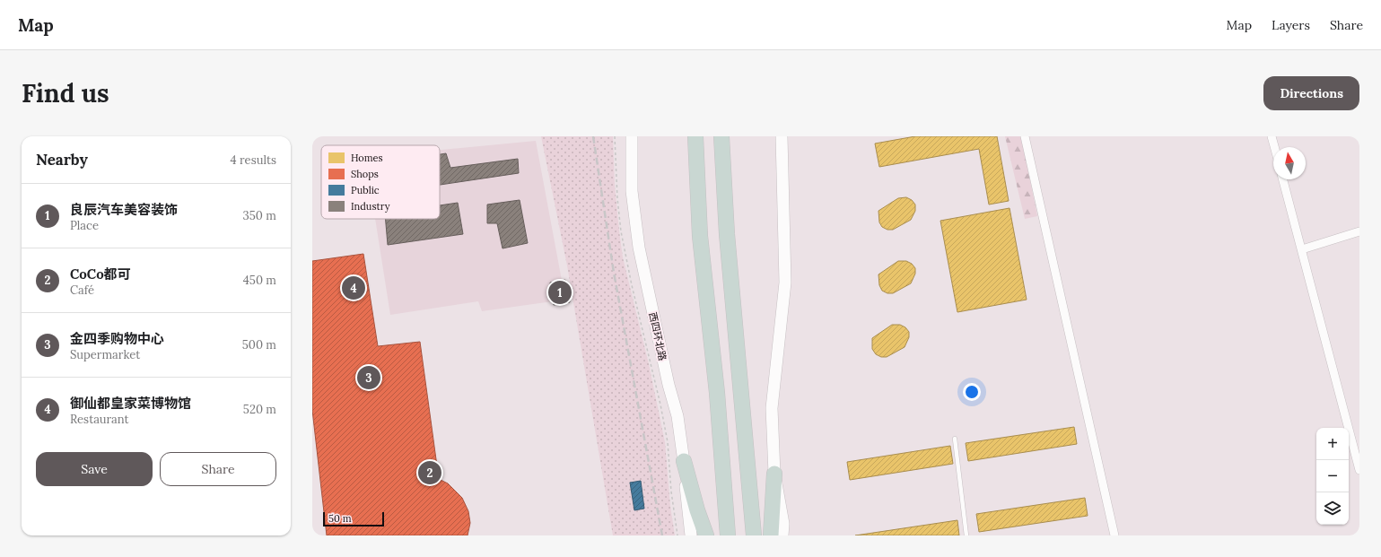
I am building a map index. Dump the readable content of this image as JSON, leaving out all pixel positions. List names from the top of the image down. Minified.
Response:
{"streets":{"street":["西四环北路"]},"legend":["Homes","Shops","Public","Industry"],"scale_bar":"50 m","north":"top","page":{"header":"Map","nav":["Map","Layers","Share"],"buttons":["Directions",["Save","Share"]],"title":"Find us","heading":["Nearby","4 results"],"list":[{"mark":"1","name":"良辰汽车美容装饰","note":"Place","value":"350 m"},{"mark":"2","name":"CoCo都可","note":"Café","value":"450 m"},{"mark":"3","name":"金四季购物中心","note":"Supermarket","value":"500 m"},{"mark":"4","name":"御仙都皇家菜博物馆","note":"Restaurant","value":"520 m"}],"pins":["4","1","3","2"],"map_buttons":["+","−"],"scale":"50 m"}}
